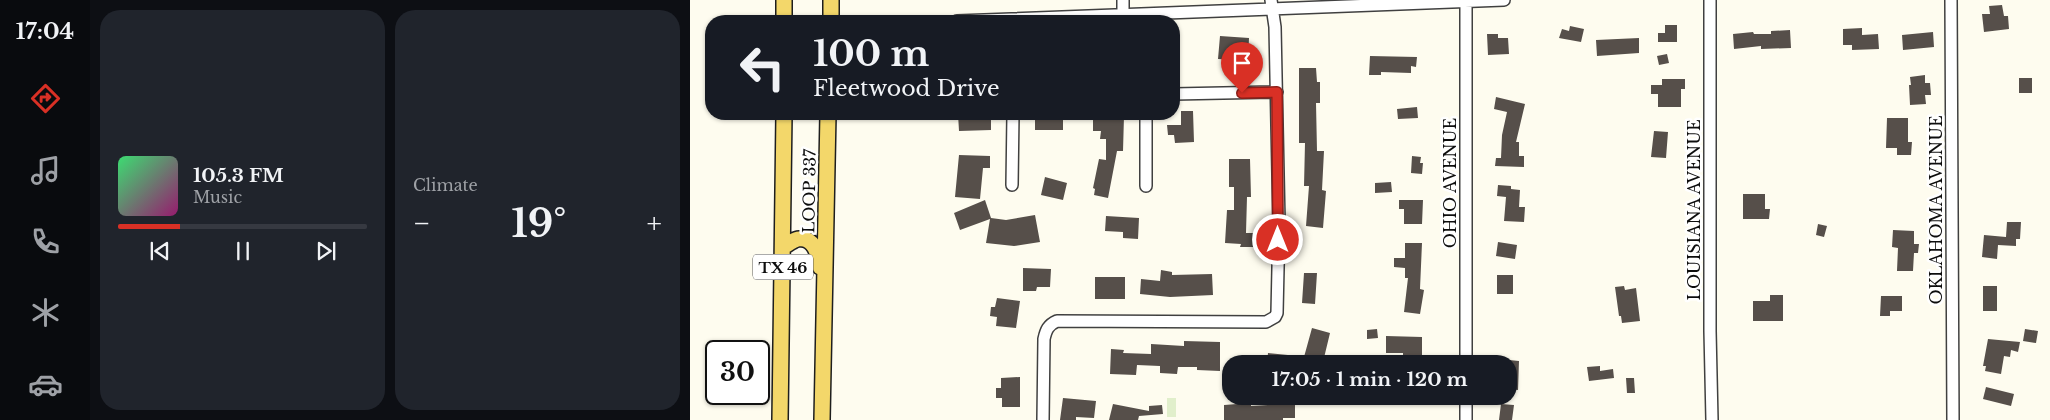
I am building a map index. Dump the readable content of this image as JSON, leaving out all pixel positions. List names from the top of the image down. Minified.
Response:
{"streets":{"main road":["LOOP 337","TX 46"],"street":["OHIO AVENUE","LOUISIANA AVENUE","OKLAHOMA AVENUE"]},"page":{"tabs":"17:04","tile":"Climate","turn":["100 m","Fleetwood Drive"],"song":["105.3 FM","Music"],"heat":["−","19°","+"],"limit":"30","trip":"17:05 · 1 min · 120 m"}}
